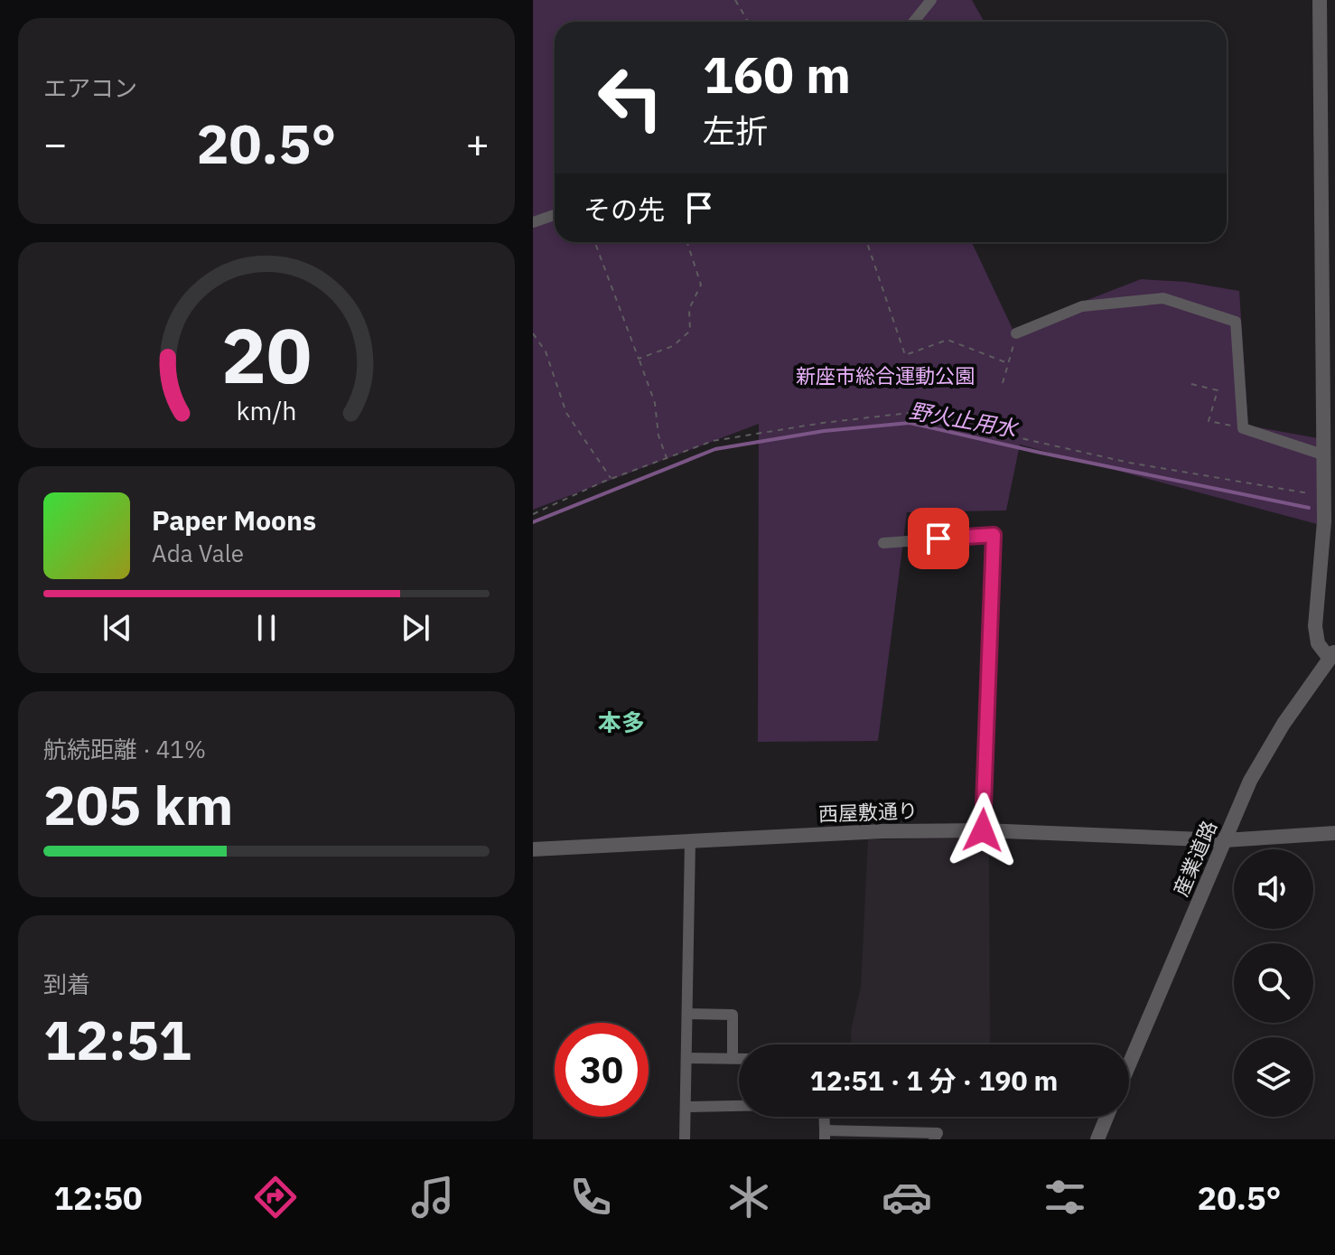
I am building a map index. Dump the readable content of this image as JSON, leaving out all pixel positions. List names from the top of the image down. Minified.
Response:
{"streets":{"street":["西屋敷通り","産業道路"]},"crossings":[["西屋敷通り","産業道路"]],"districts":["本多"],"water":["野火止用水"],"parks":["新座市総合運動公園"],"page":{"tile":["エアコン",["航続距離 · 41%","205 km"],["到着","12:51"]],"turn":["160 m","左折"],"heat":["−","20.5°","+"],"then":"その先","song":["Paper Moons","Ada Vale"],"limit":"30","trip":"12:51 · 1 分 · 190 m","tabs":["12:50","20.5°"],"gauge":["20","km/h"]}}
